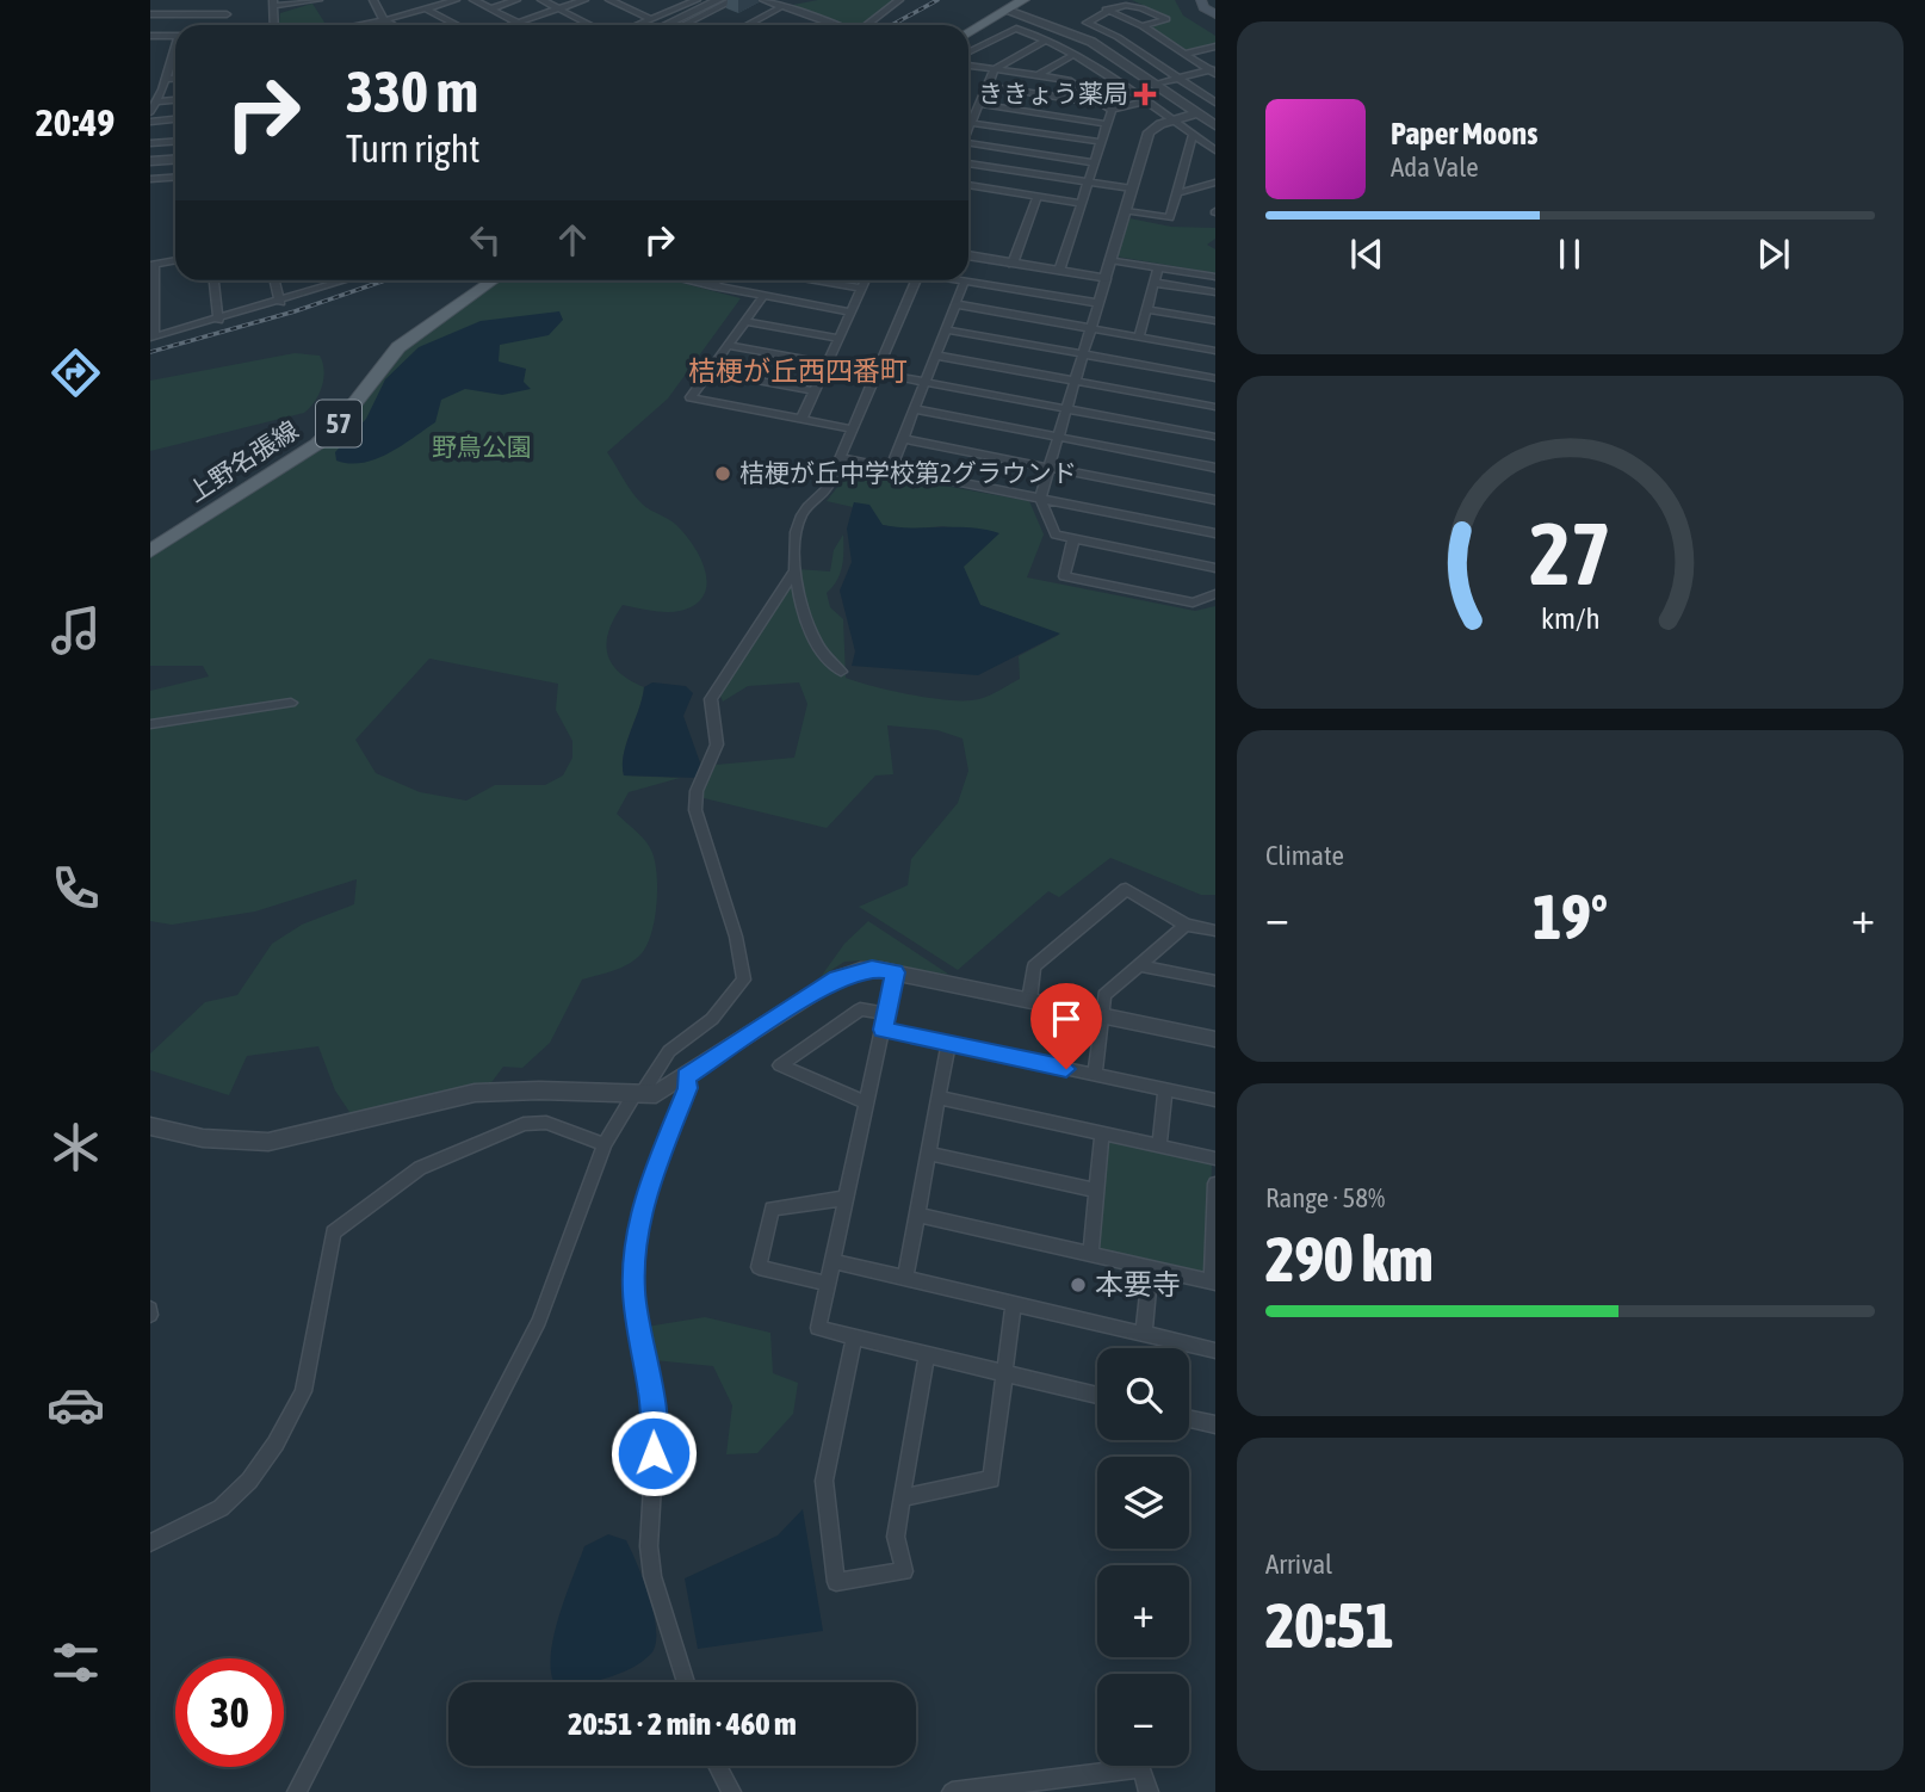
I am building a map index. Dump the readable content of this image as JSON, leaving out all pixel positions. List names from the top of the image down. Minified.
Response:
{"streets":{"main road":["57","上野名張線"]},"districts":["桔梗が丘西四番町"],"parks":["野鳥公園"],"places":{"health":["ききょう薬局"],"other":["桔梗が丘中学校第2グラウンド","本要寺"]},"page":{"tabs":"20:49","turn":["330 m","Turn right"],"song":["Paper Moons","Ada Vale"],"tile":["Climate",["Range · 58%","290 km"],["Arrival","20:51"]],"heat":["−","19°","+"],"map_buttons":["+","−"],"limit":"30","trip":"20:51 · 2 min · 460 m","gauge":["27","km/h"]}}
